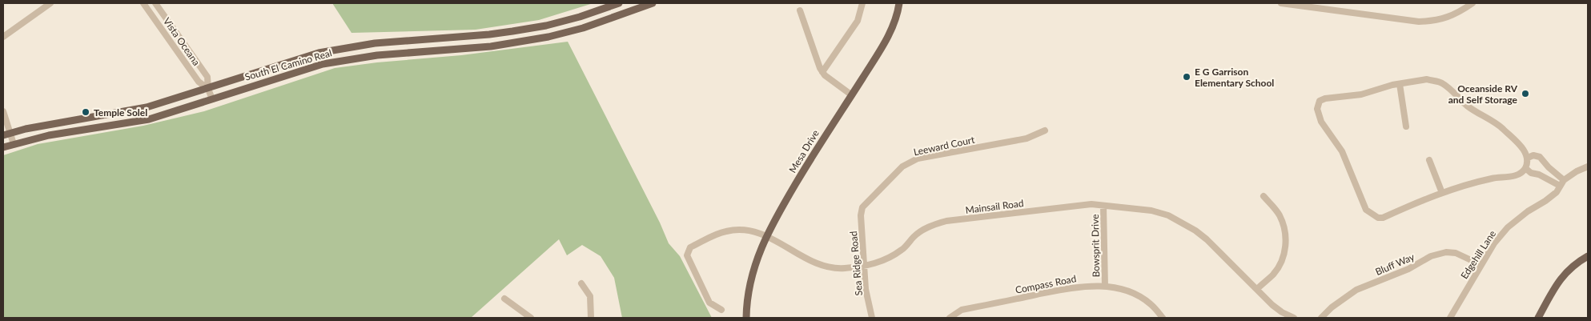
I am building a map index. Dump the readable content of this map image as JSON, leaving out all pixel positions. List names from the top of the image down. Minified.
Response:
{"streets":{"main road":["South El Camino Real","Mesa Drive"],"street":["Vista Oceana","Leeward Court","Mainsail Road","Bowsprit Drive","Edgehill Lane","Sea Ridge Road","Bluff Way","Compass Road"]},"crossings":[["Vista Oceana","South El Camino Real"],["Leeward Court","Sea Ridge Road"],["Mesa Drive","Mainsail Road"],["Mainsail Road","Bowsprit Drive"],["Mainsail Road","Sea Ridge Road"],["Bowsprit Drive","Compass Road"],["Edgehill Lane","Bluff Way"]],"places":["E G Garrison Elementary School","Oceanside RV and Self Storage","Temple Solel"]}
